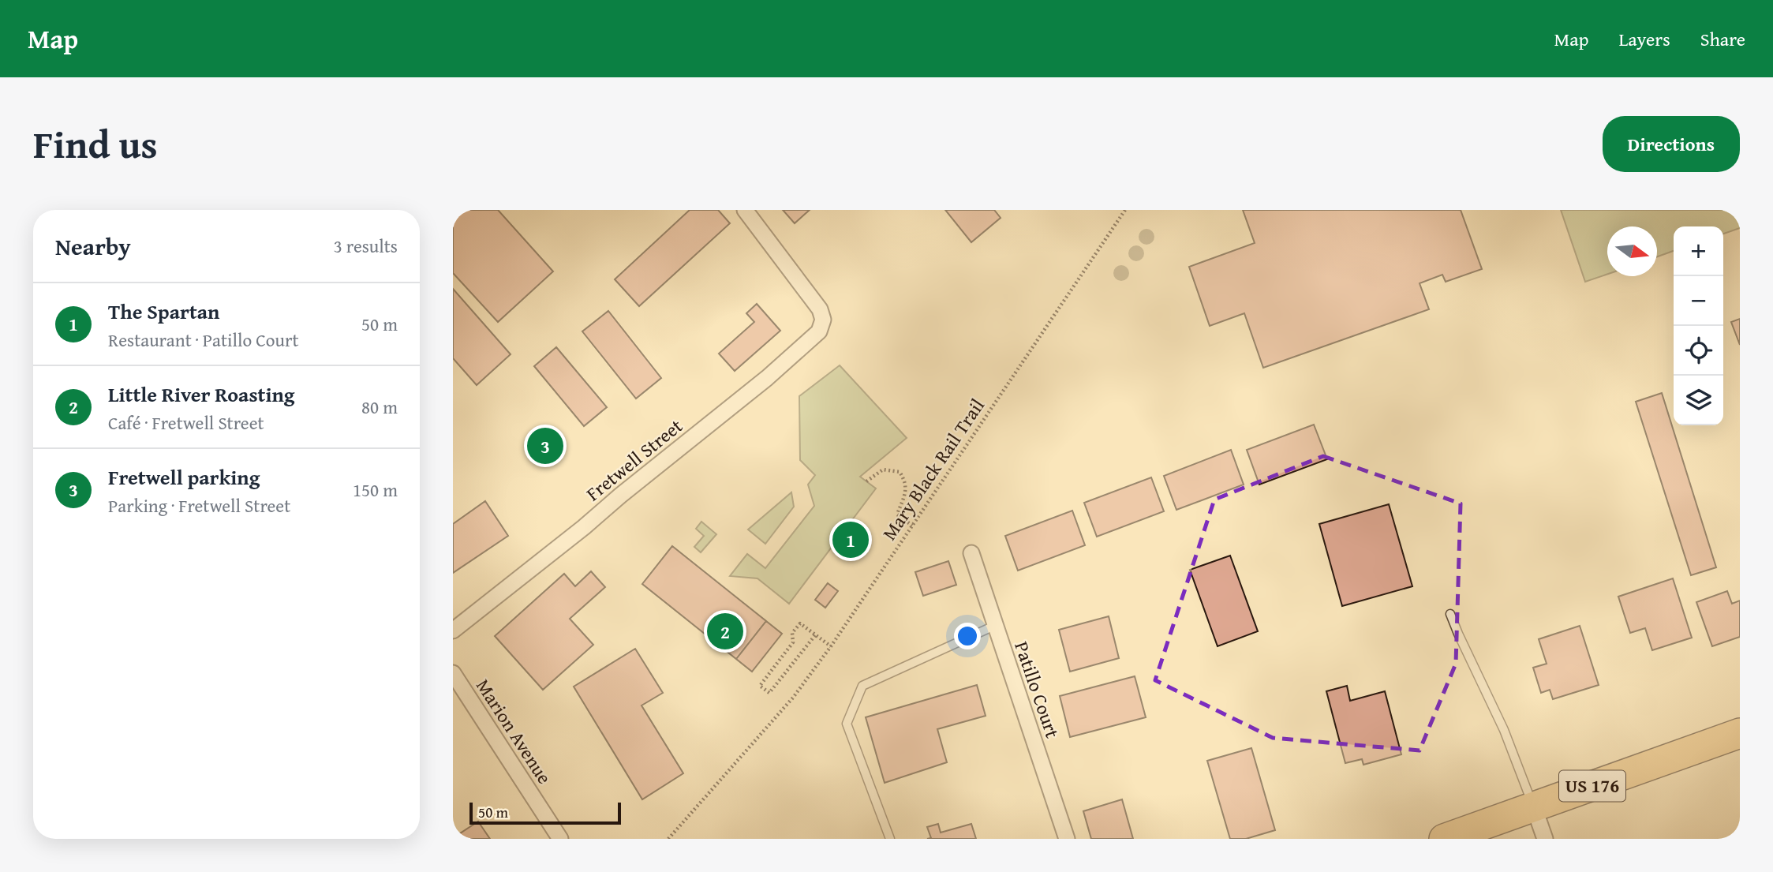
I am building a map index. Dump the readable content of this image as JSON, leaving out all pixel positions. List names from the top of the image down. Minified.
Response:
{"streets":{"highway":["US 176"],"street":["Fretwell Street","Patillo Court","Marion Avenue"],"path":["Mary Black Rail Trail"]},"scale_bar":"50 m","north":"right","page":{"header":"Map","nav":["Map","Layers","Share"],"title":"Find us","buttons":"Directions","heading":["Nearby","3 results"],"map_buttons":["+","−"],"list":[{"mark":"1","name":"The Spartan","note":"Restaurant · Patillo Court","value":"50 m"},{"mark":"2","name":"Little River Roasting","note":"Café · Fretwell Street","value":"80 m"},{"mark":"3","name":"Fretwell parking","note":"Parking · Fretwell Street","value":"150 m"}],"pins":["3","1","2"],"scale":"50 m"}}
